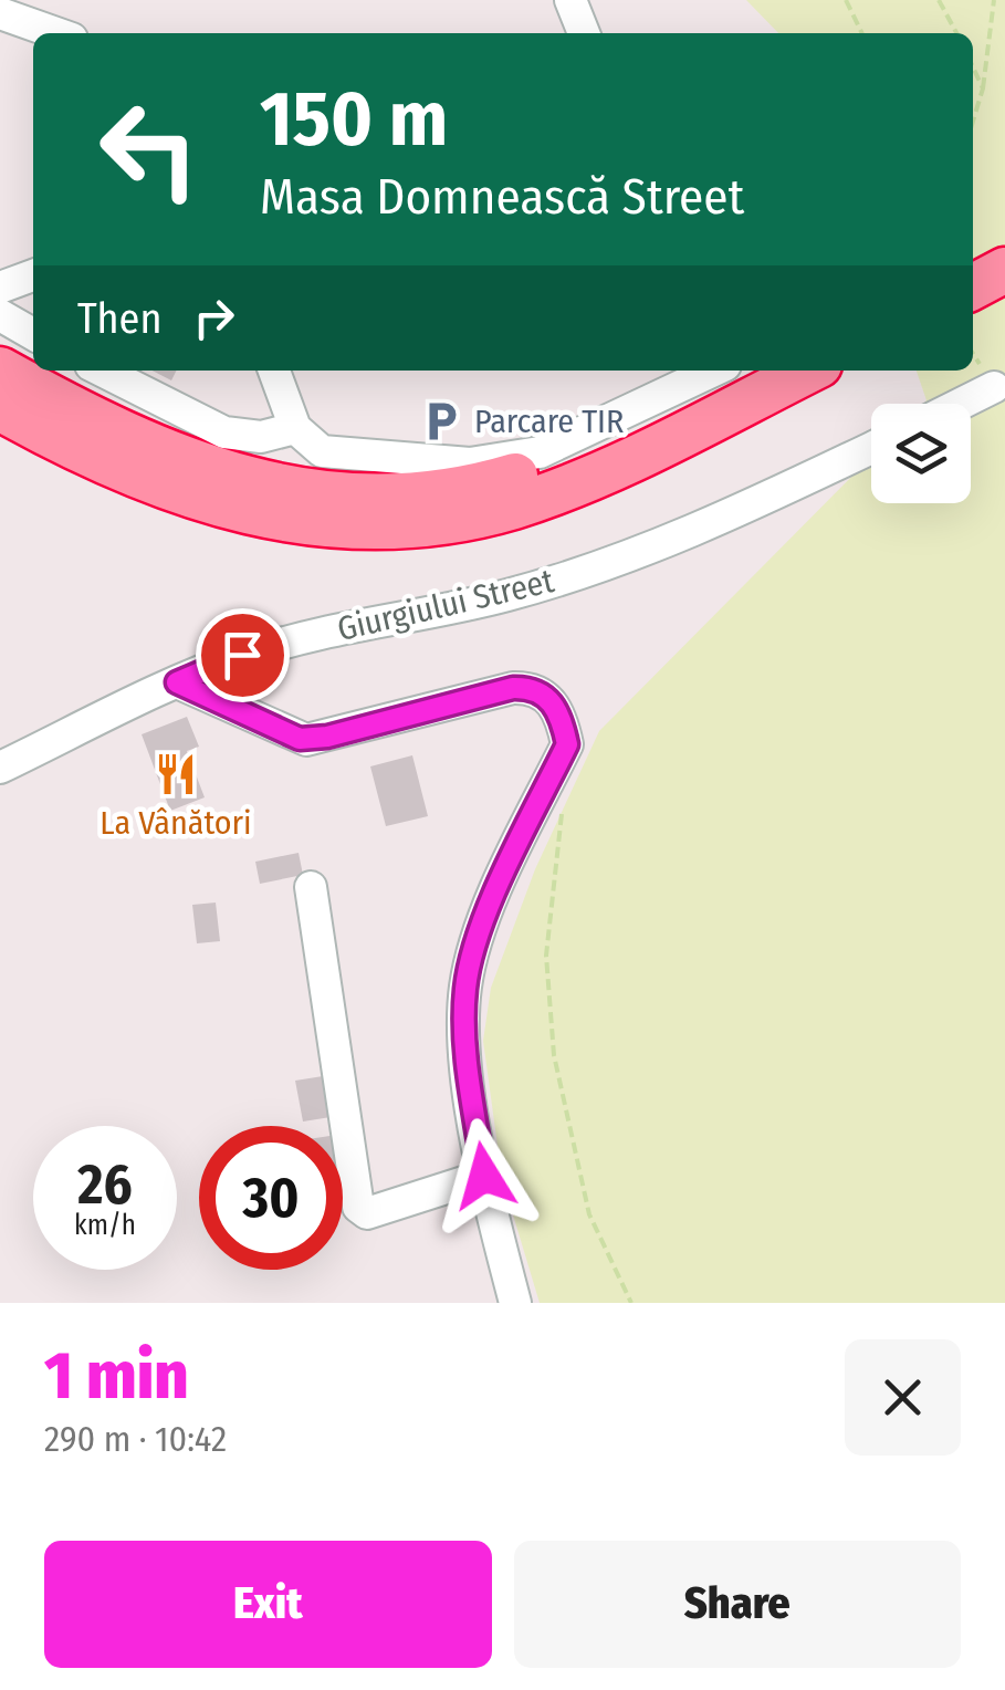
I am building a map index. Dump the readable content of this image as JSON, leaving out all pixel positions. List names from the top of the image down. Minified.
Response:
{"streets":{"street":["Giurgiului Street"]},"places":{"parking":["Parcare TIR"],"restaurant":["La Vânători"]},"page":{"turn":["150 m","Masa Domnească Street"],"then":"Then","speed":"26 km/h","limit":"30","heading":["1 min","290 m · 10:42"],"buttons":["Exit","Share"]}}
